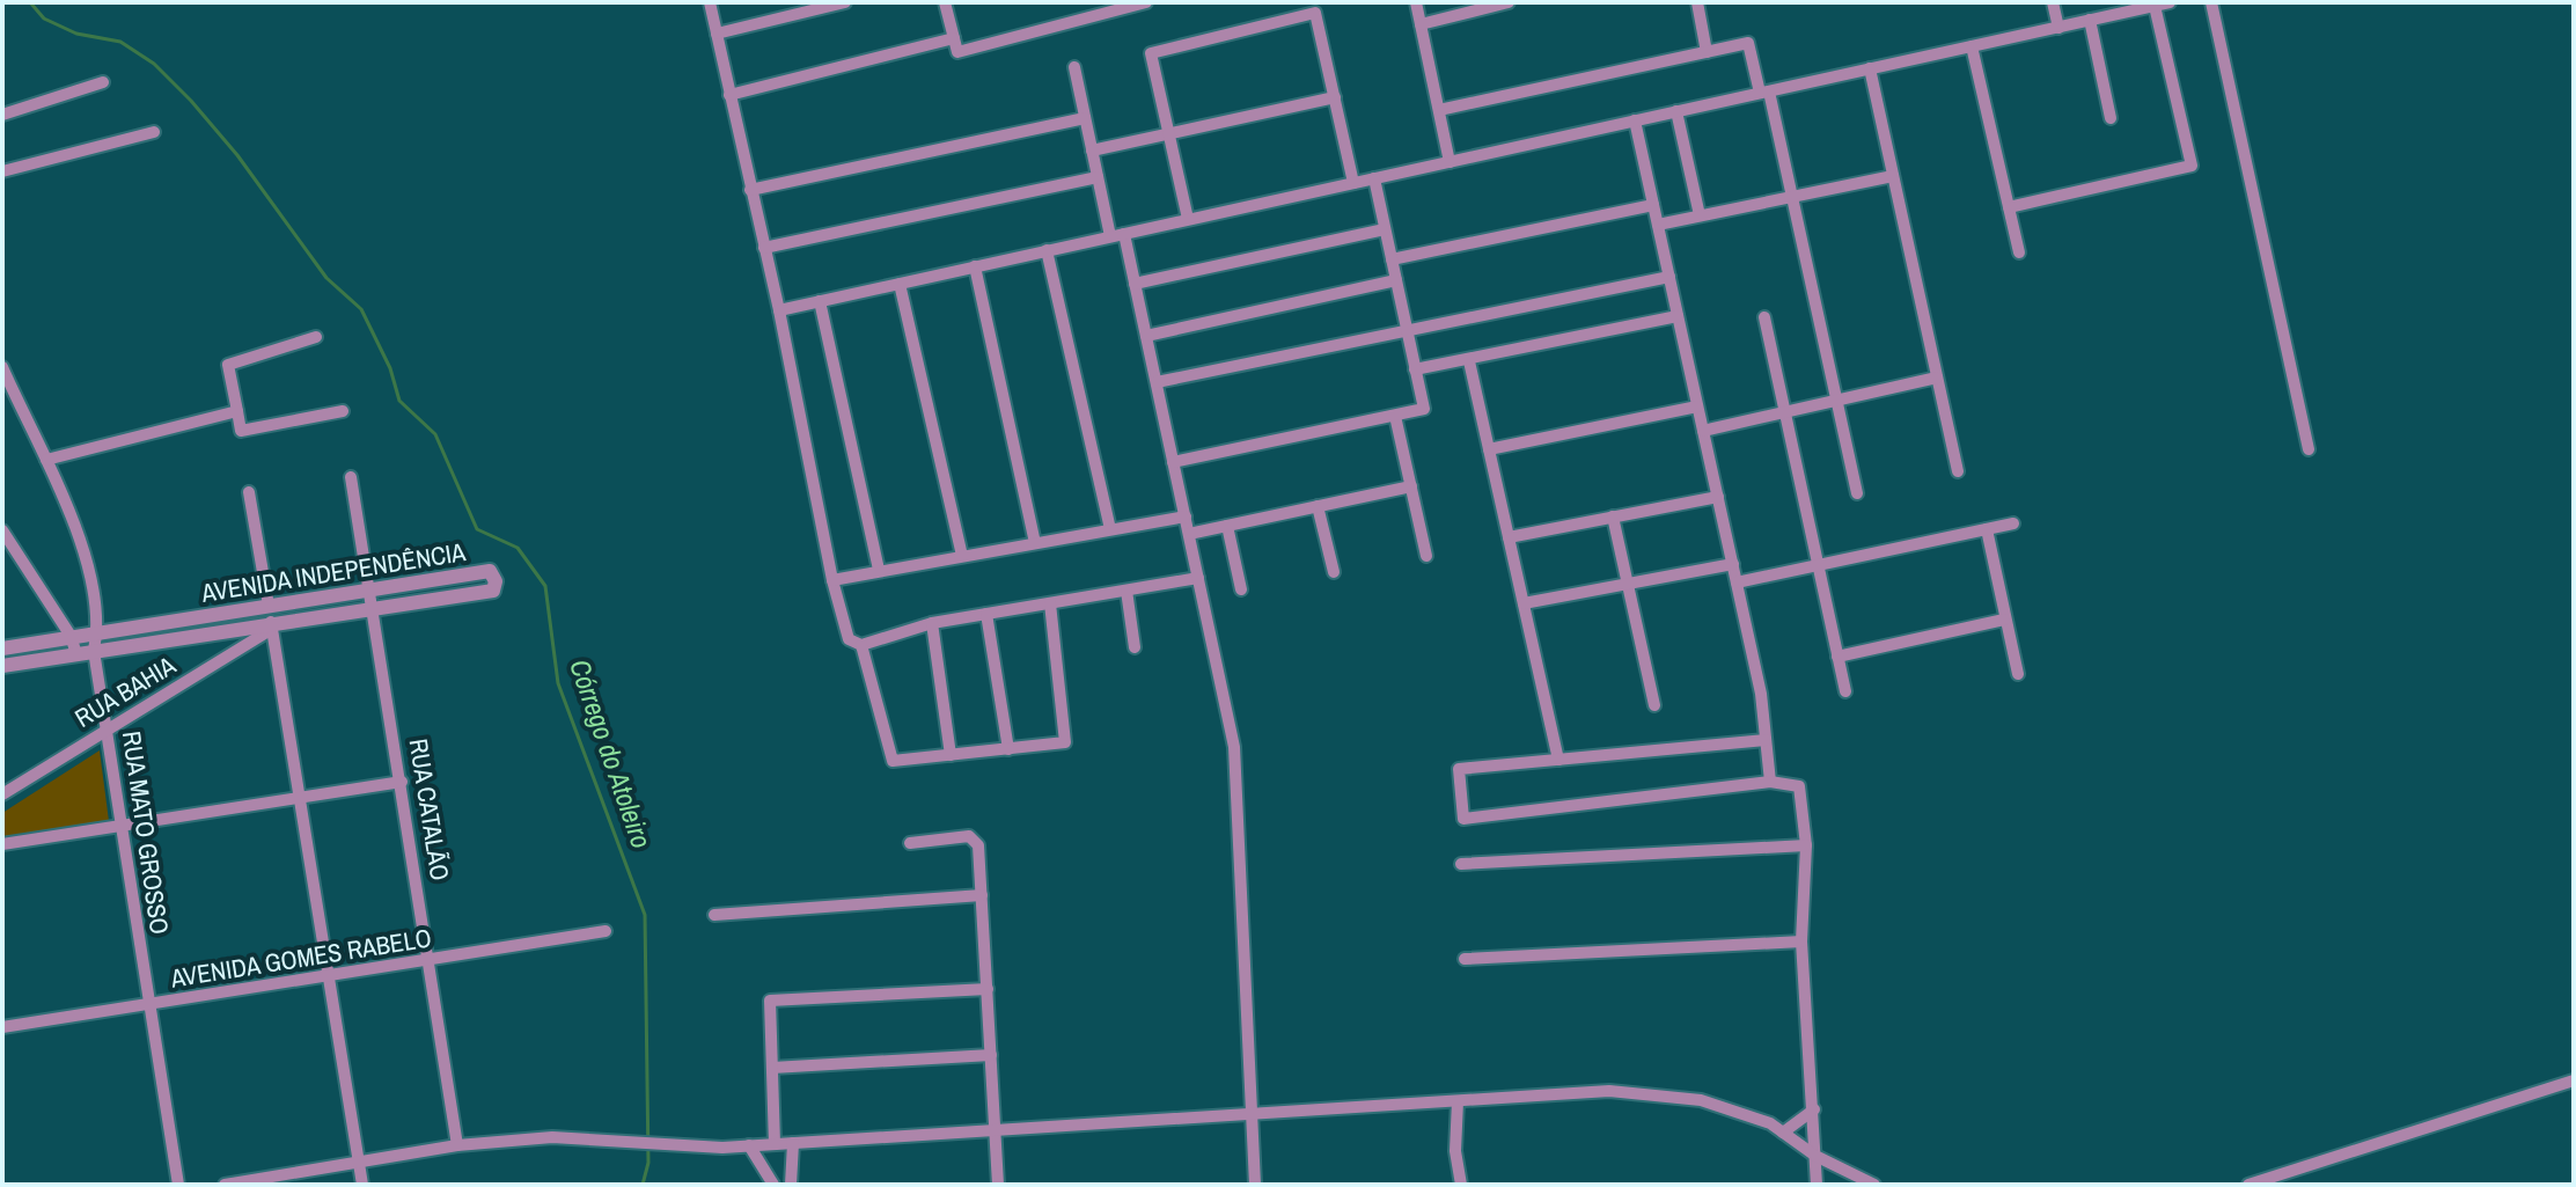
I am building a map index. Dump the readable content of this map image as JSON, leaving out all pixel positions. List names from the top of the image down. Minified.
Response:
{"streets":{"street":["AVENIDA INDEPENDÊNCIA","RUA BAHIA","RUA CATALÃO","RUA MATO GROSSO","AVENIDA GOMES RABELO"]},"crossings":[["AVENIDA INDEPENDÊNCIA","RUA BAHIA"],["AVENIDA INDEPENDÊNCIA","RUA CATALÃO"],["AVENIDA INDEPENDÊNCIA","RUA MATO GROSSO"],["RUA BAHIA","RUA MATO GROSSO"],["RUA CATALÃO","AVENIDA GOMES RABELO"],["RUA MATO GROSSO","AVENIDA GOMES RABELO"]],"water":["Córrego do Atoleiro"]}
